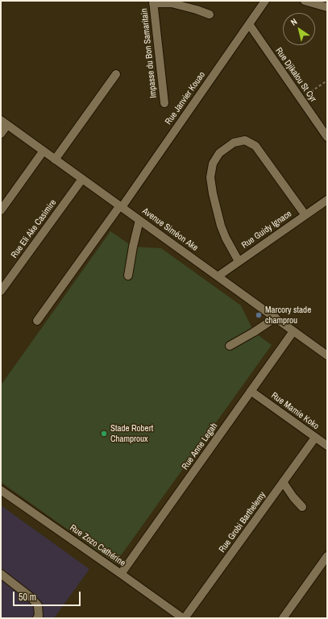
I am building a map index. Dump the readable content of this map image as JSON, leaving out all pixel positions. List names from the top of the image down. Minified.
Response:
{"streets":{"street":["Impasse du Bon Samaritain","Rue Djikalou St Cyr","Rue Janvier Kouao","Rue Eli Ake Casimire","Avenue Siméon Ake","Rue Guidy Ignace","Rue Mamie Koko","Rue Anne Legah","Rue Grobi Barthelemy","Rue Zozo Cathérine"]},"crossings":[["Rue Djikalou St Cyr","Rue Janvier Kouao"],["Rue Janvier Kouao","Avenue Siméon Ake"],["Rue Eli Ake Casimire","Avenue Siméon Ake"],["Avenue Siméon Ake","Rue Guidy Ignace"],["Avenue Siméon Ake","Rue Anne Legah"],["Rue Mamie Koko","Rue Anne Legah"],["Rue Mamie Koko","Rue Grobi Barthelemy"],["Rue Anne Legah","Rue Zozo Cathérine"],["Rue Grobi Barthelemy","Rue Zozo Cathérine"]],"places":["Marcory stade champrou","Stade Robert Champroux"],"scale_bar":"50 m","north":"top left"}
